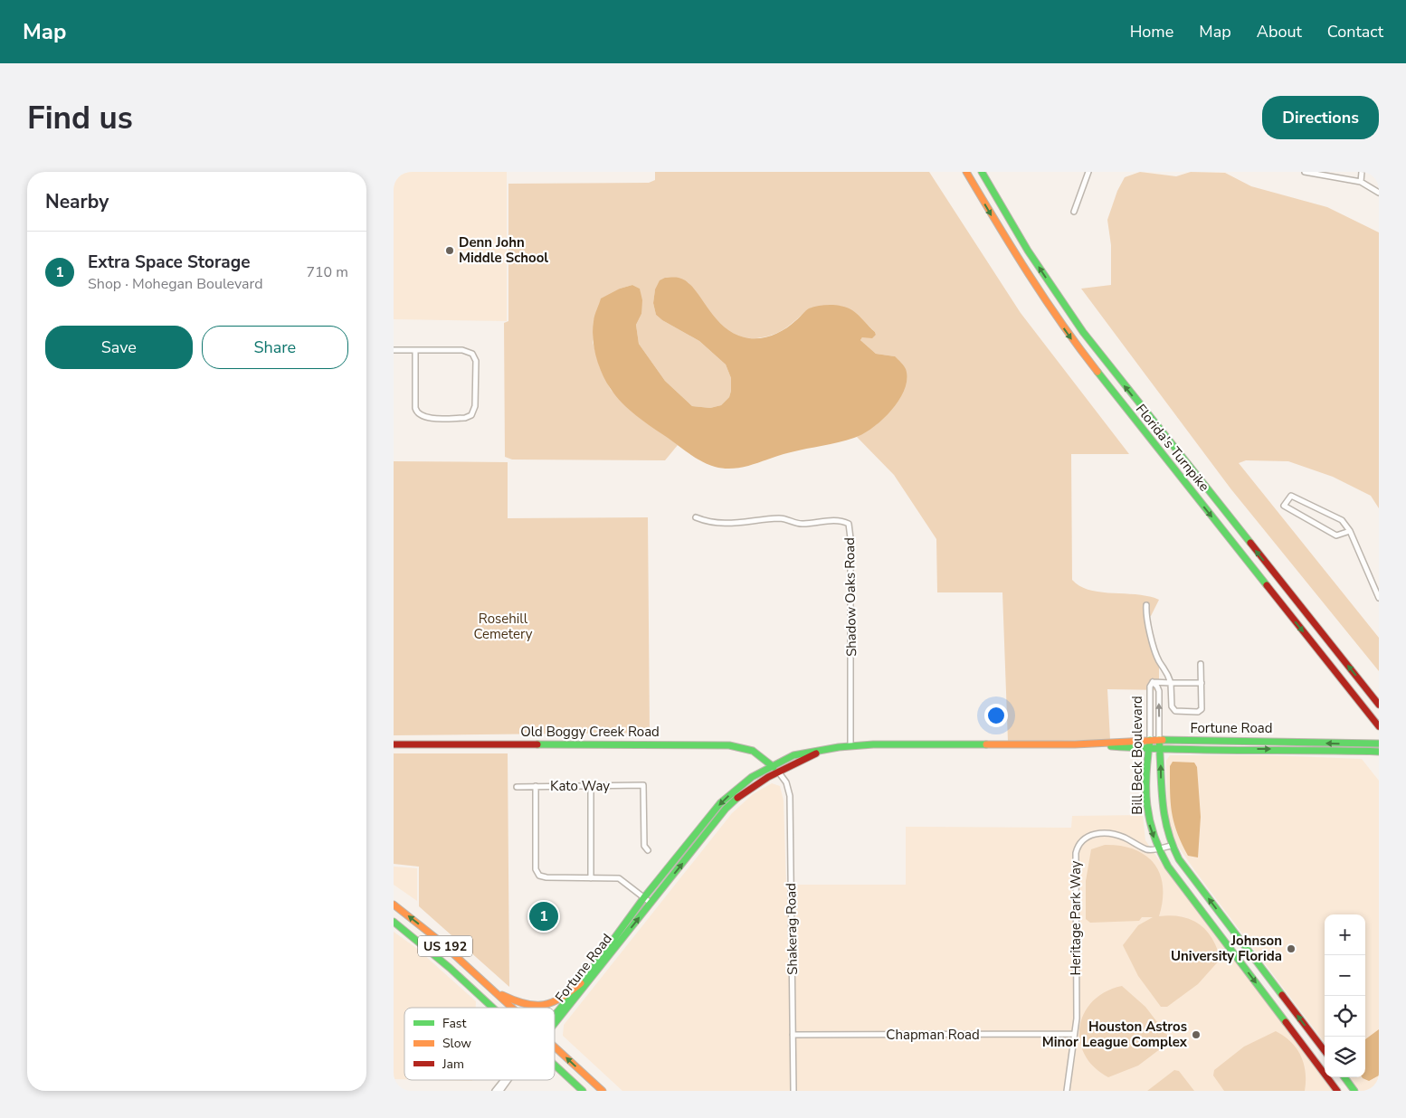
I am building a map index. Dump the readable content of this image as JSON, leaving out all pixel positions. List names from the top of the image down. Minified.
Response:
{"streets":{"main road":["Florida's Turnpike","Fortune Road","Old Boggy Creek Road","Bill Beck Boulevard","US 192"],"street":["Shadow Oaks Road","Kato Way","Heritage Park Way","Shakerag Road","Chapman Road"]},"crossings":[["Shadow Oaks Road","Fortune Road"],["Fortune Road","Old Boggy Creek Road"],["Fortune Road","Bill Beck Boulevard"],["Fortune Road","Shakerag Road"],["Old Boggy Creek Road","Shakerag Road"],["Bill Beck Boulevard","Heritage Park Way"],["Heritage Park Way","Chapman Road"],["Shakerag Road","Chapman Road"]],"parks":["Rosehill Cemetery"],"places":["Denn John Middle School","Johnson University Florida","Houston Astros Minor League Complex"],"legend":["Fast","Slow","Jam"],"page":{"header":"Map","nav":["Home","Map","About","Contact"],"buttons":["Directions",["Save","Share"]],"title":"Find us","heading":"Nearby","list":[{"mark":"1","name":"Extra Space Storage","note":"Shop · Mohegan Boulevard","value":"710 m"}],"pins":"1","map_buttons":["+","−"]}}
